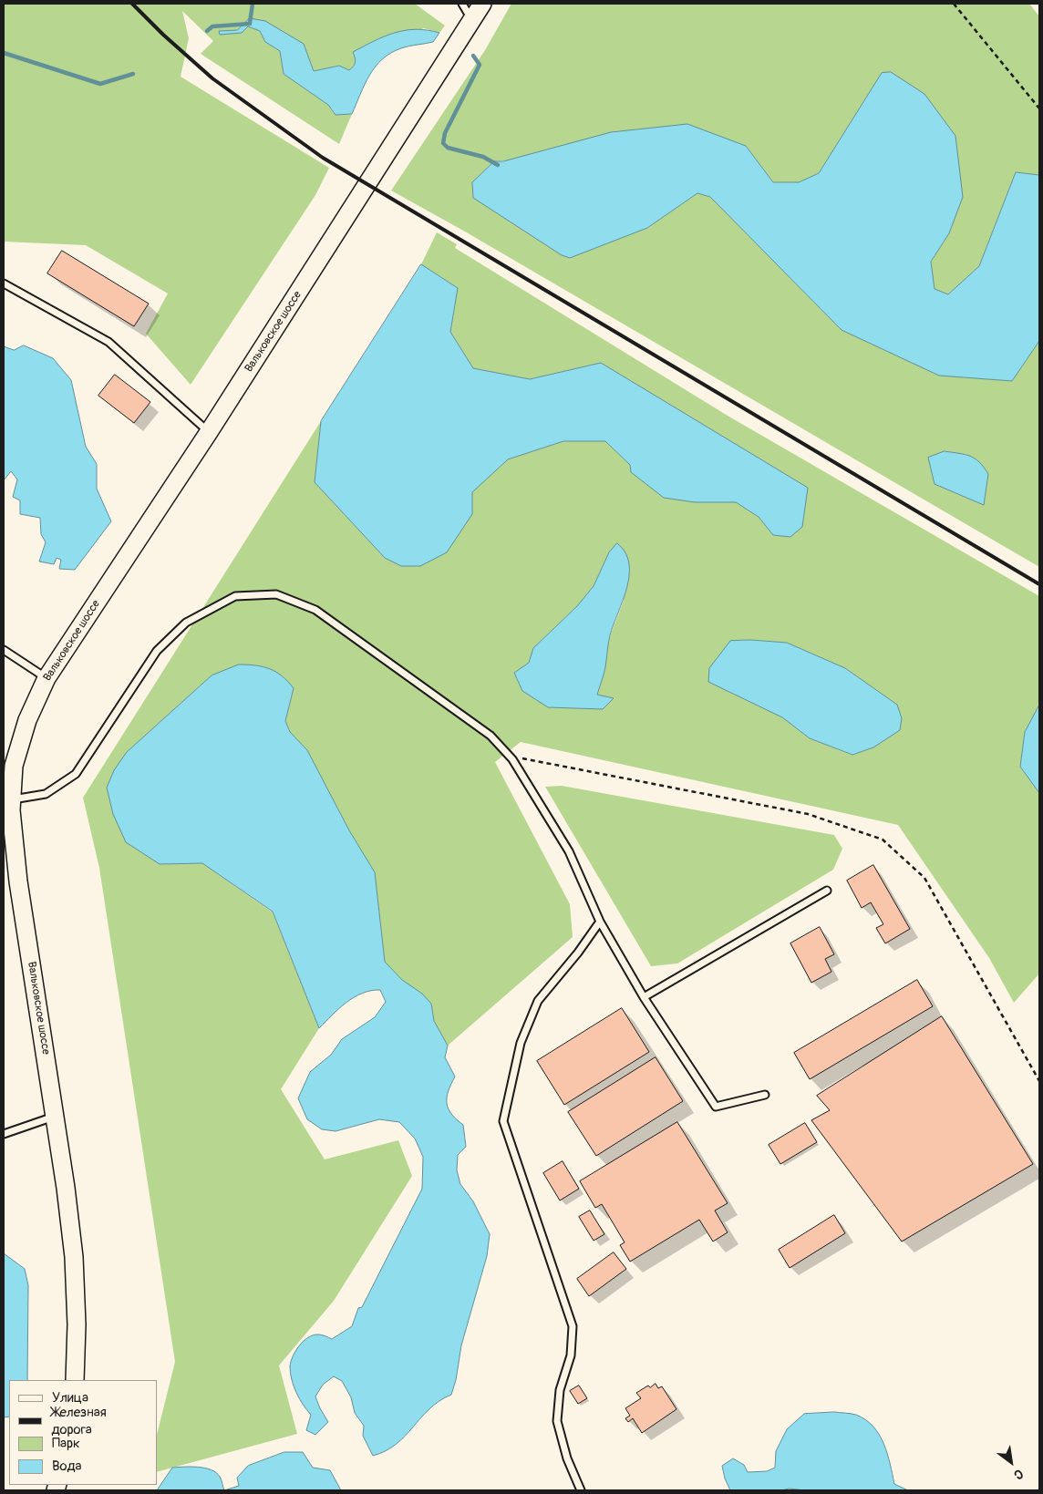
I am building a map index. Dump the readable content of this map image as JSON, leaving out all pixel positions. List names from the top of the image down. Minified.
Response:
{"streets":{"main road":["Вальковское шоссе"]},"legend":["Улица","Железная дорога","Парк","Вода"],"north":"bottom right"}
